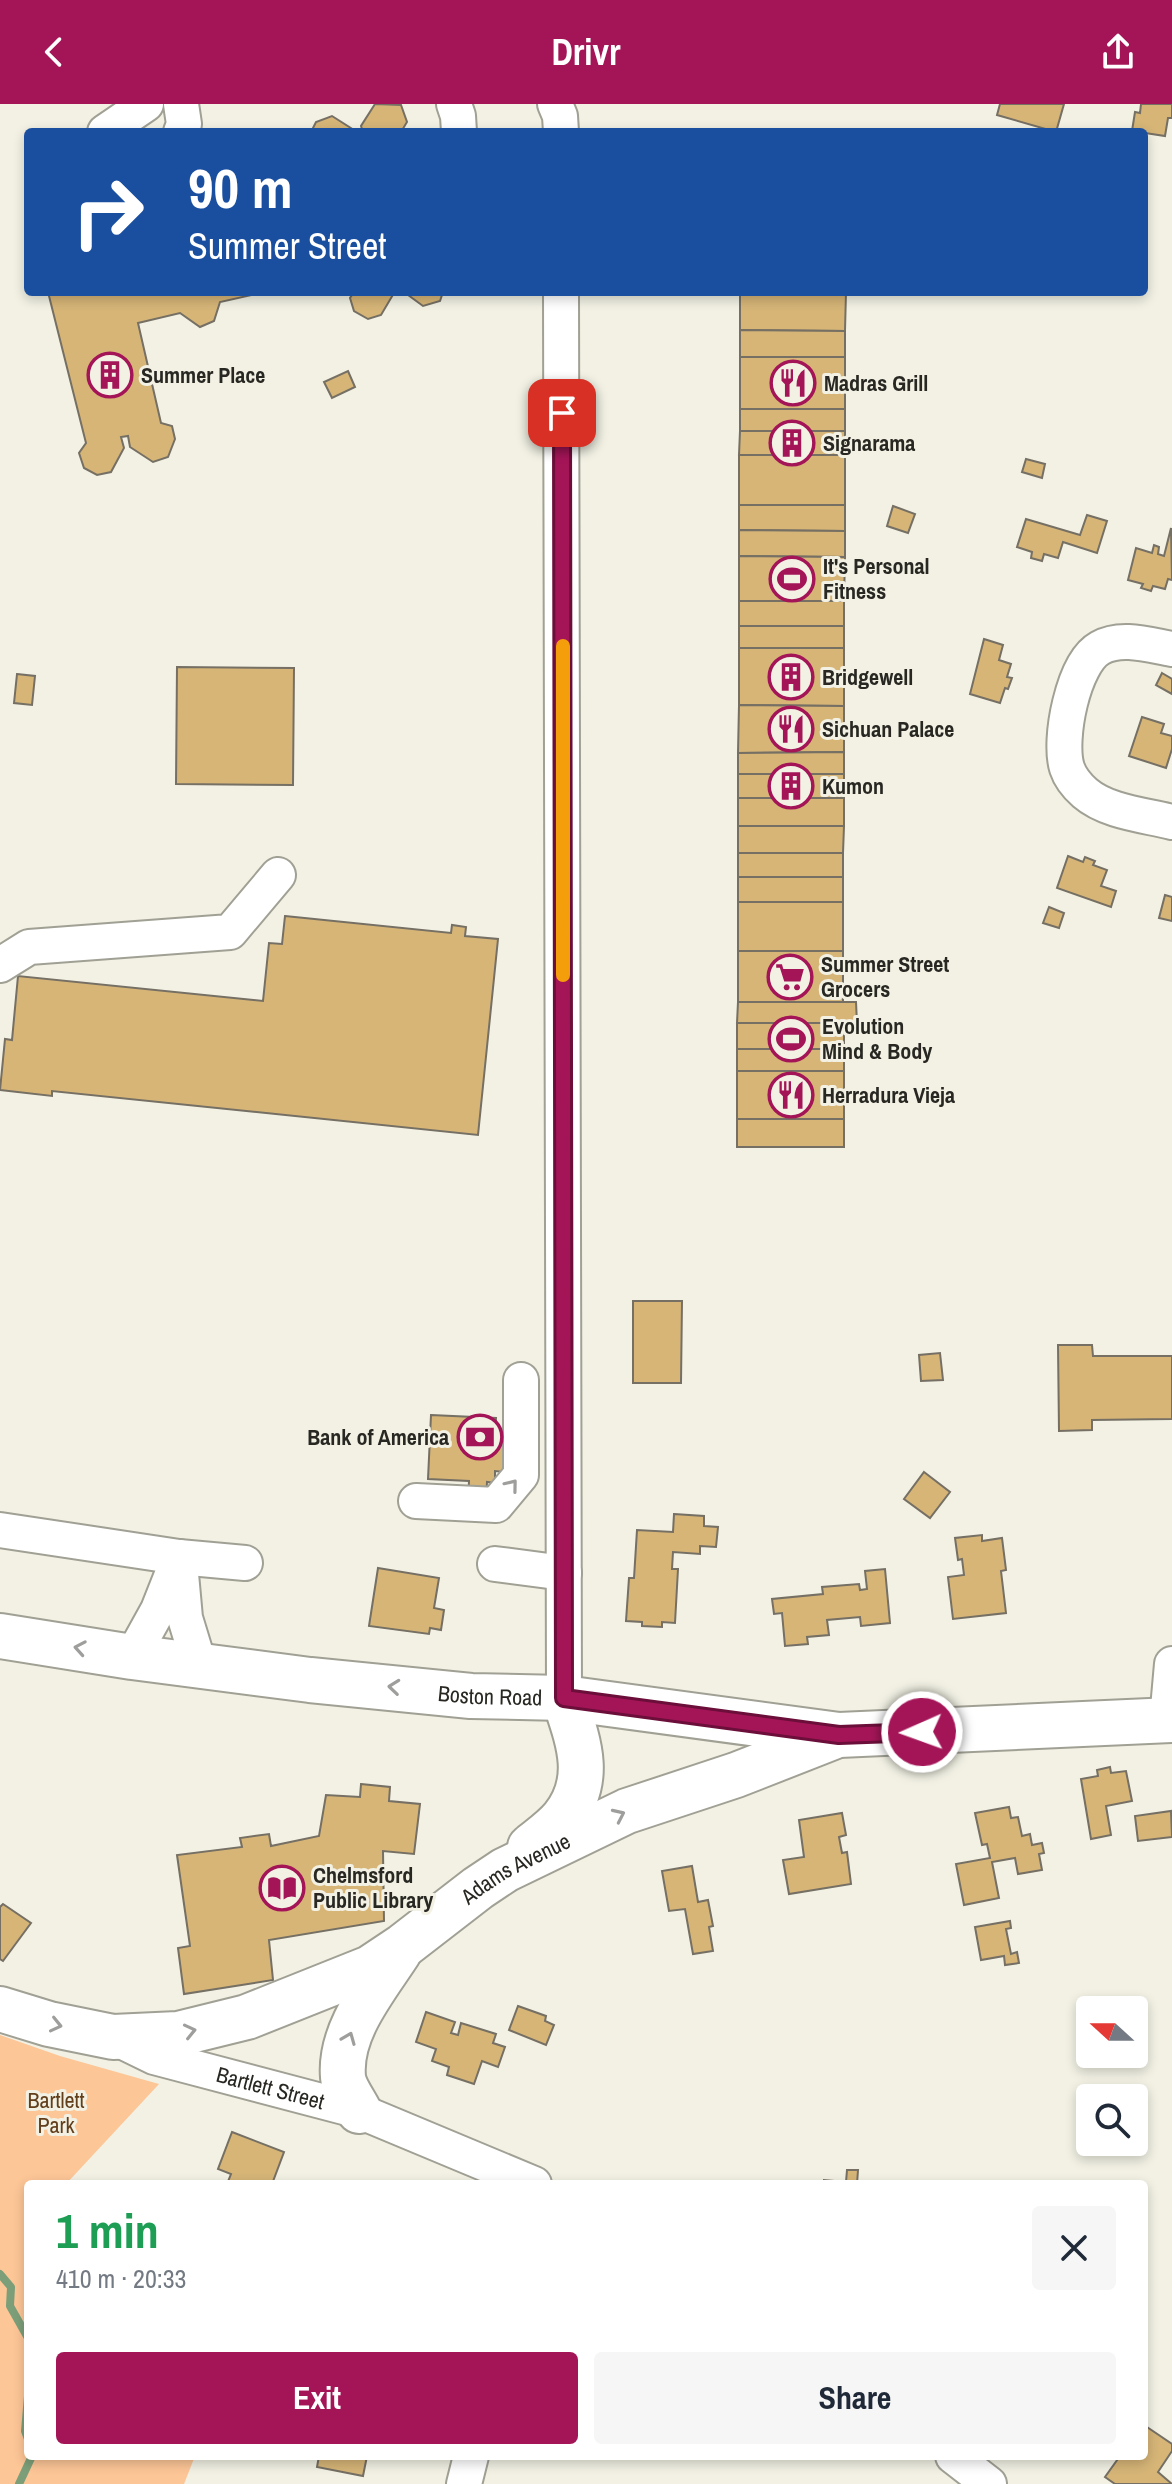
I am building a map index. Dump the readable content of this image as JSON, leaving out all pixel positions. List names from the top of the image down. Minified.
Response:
{"streets":{"main road":["Boston Road","Adams Avenue","Bartlett Street"]},"crossings":[["Boston Road","Adams Avenue"],["Adams Avenue","Bartlett Street"]],"one_way":["Adams Avenue"],"parks":["Bartlett Park"],"places":{"building":["Summer Place","Signarama","Bridgewell","Kumon"],"restaurant":["Madras Grill","Sichuan Palace","Herradura Vieja"],"sports":["It's Personal Fitness","Evolution Mind & Body"],"supermarket":["Summer Street Grocers"],"bank":["Bank of America"],"library":["Chelmsford Public Library"]},"north":"left","page":{"header":"Drivr","turn":["90 m","Summer Street"],"heading":["1 min","410 m · 20:33"],"buttons":["Exit","Share"]}}
